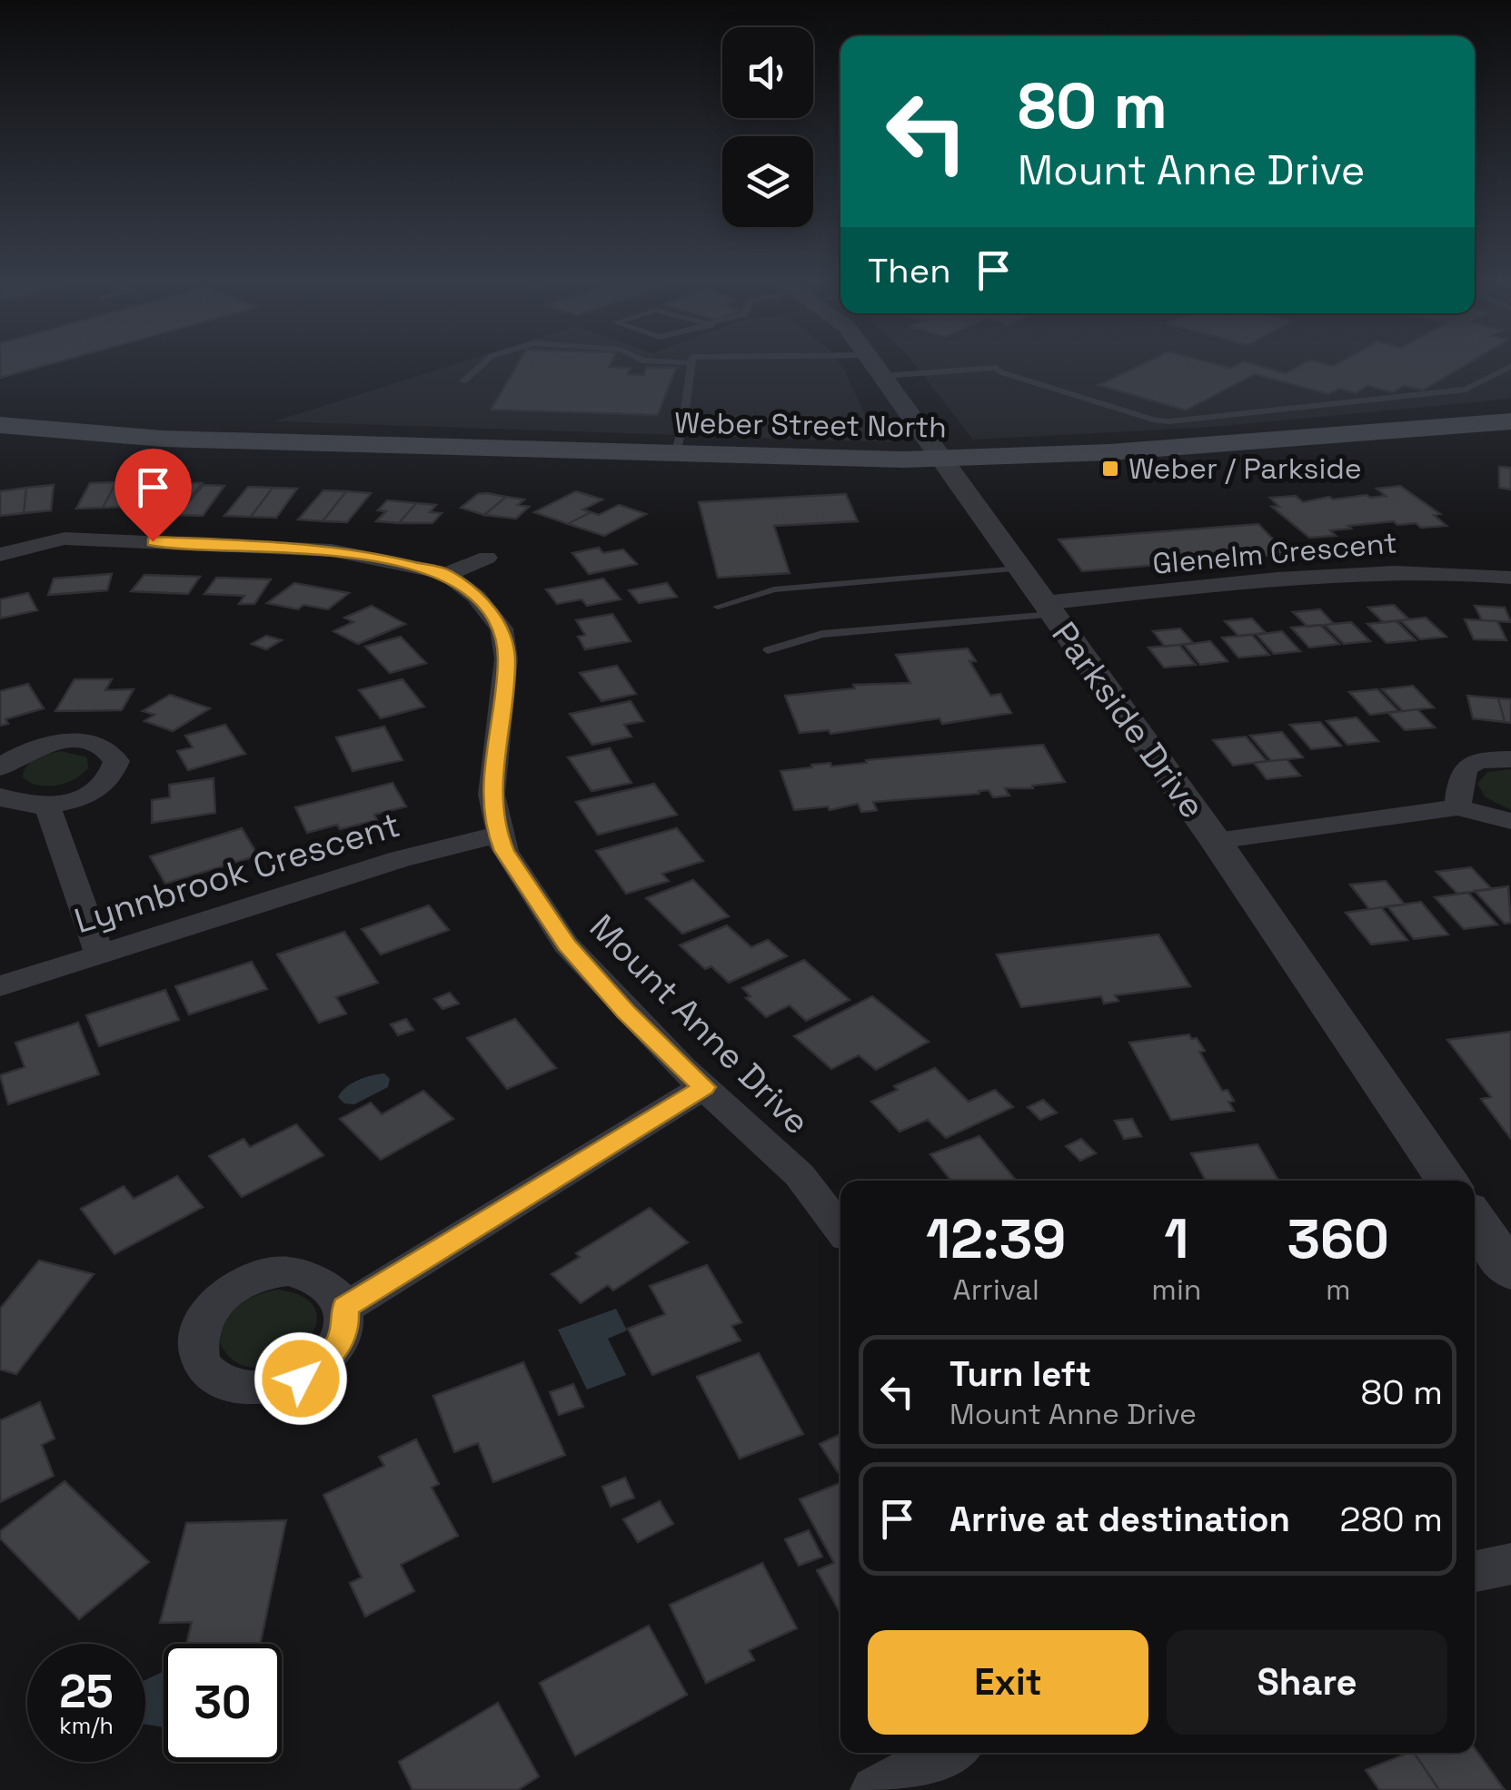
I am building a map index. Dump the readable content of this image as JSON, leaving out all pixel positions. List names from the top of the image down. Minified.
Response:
{"streets":{"main road":["Weber Street North"],"street":["Glenelm Crescent","Parkside Drive","Lynnbrook Crescent","Mount Anne Drive"]},"crossings":[["Weber Street North","Parkside Drive"],["Glenelm Crescent","Parkside Drive"],["Lynnbrook Crescent","Mount Anne Drive"]],"places":{"transit":["Weber / Parkside"]},"page":{"turn":["80 m","Mount Anne Drive"],"then":"Then","eta":["12:39","Arrival","1","min","360","m"],"list":[{"name":"Turn left","note":"Mount Anne Drive","value":"80 m"},{"name":"Arrive at destination","value":"280 m"}],"buttons":["Exit","Share"],"speed":"25 km/h","limit":"30"}}
